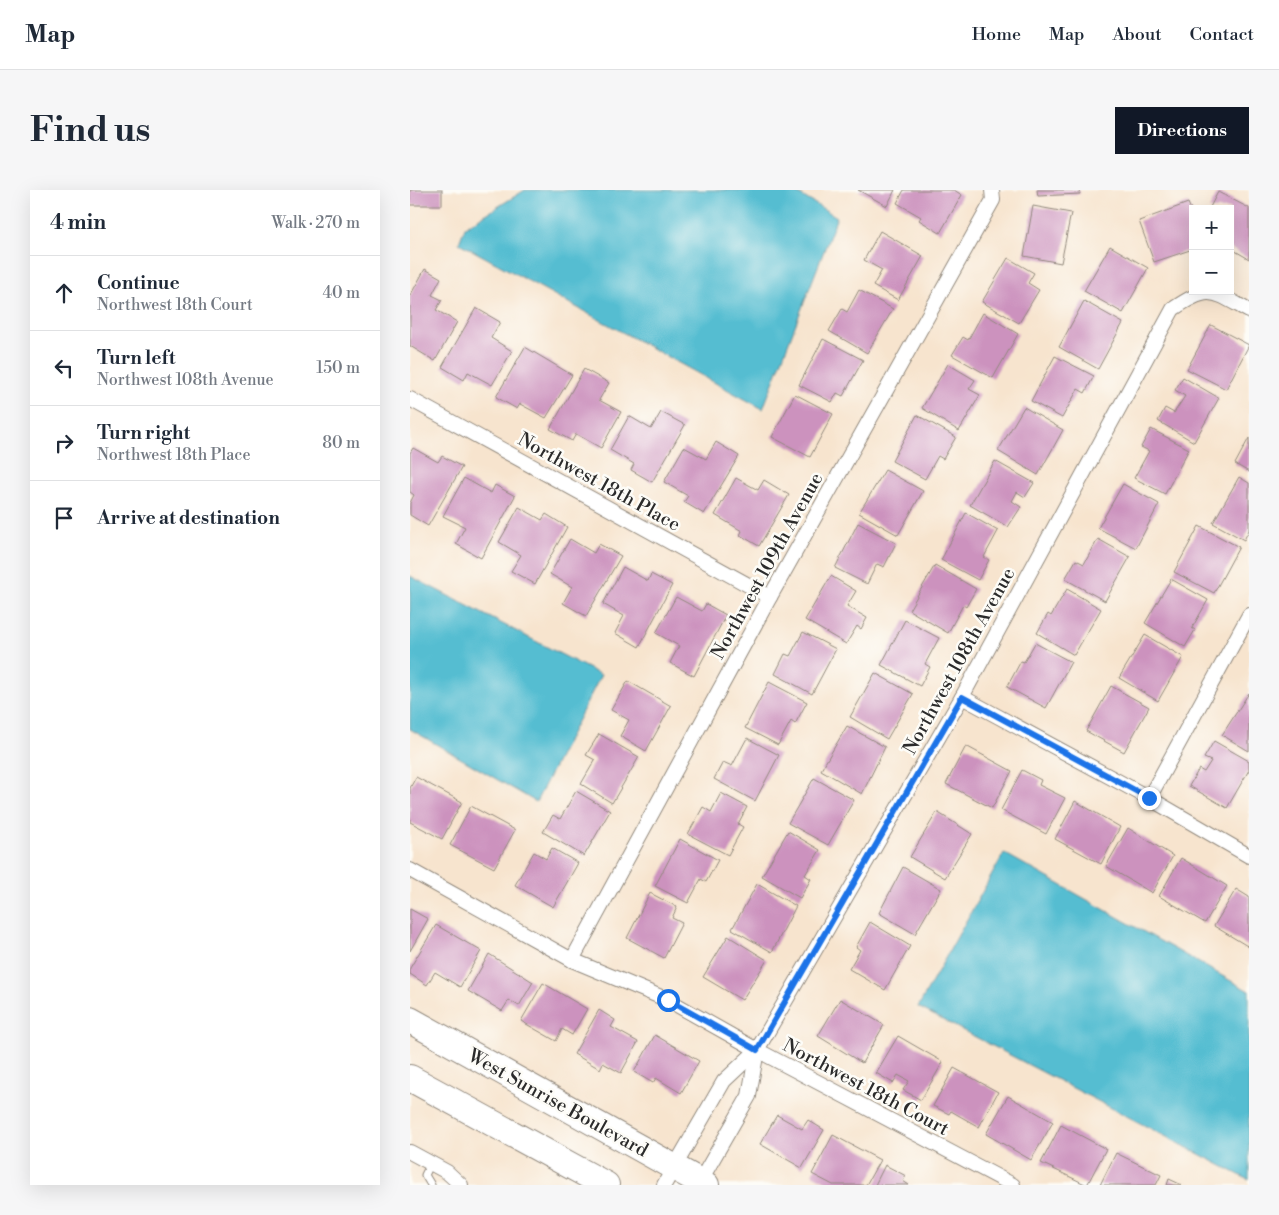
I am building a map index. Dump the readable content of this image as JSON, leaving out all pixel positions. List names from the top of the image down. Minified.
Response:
{"streets":{"highway":["West Sunrise Boulevard"],"street":["Northwest 18th Place","Northwest 109th Avenue","Northwest 108th Avenue","Northwest 18th Court"]},"crossings":[["Northwest 18th Place","Northwest 109th Avenue"],["Northwest 109th Avenue","Northwest 18th Court"],["Northwest 108th Avenue","Northwest 18th Court"],["Northwest 108th Avenue","West Sunrise Boulevard"]],"page":{"header":"Map","nav":["Home","Map","About","Contact"],"buttons":"Directions","title":"Find us","heading":["4 min","Walk · 270 m"],"map_buttons":["+","−"],"list":[["Continue","Northwest 18th Court","40 m"],["Turn left","Northwest 108th Avenue","150 m"],["Turn right","Northwest 18th Place","80 m"],"Arrive at destination"]}}
